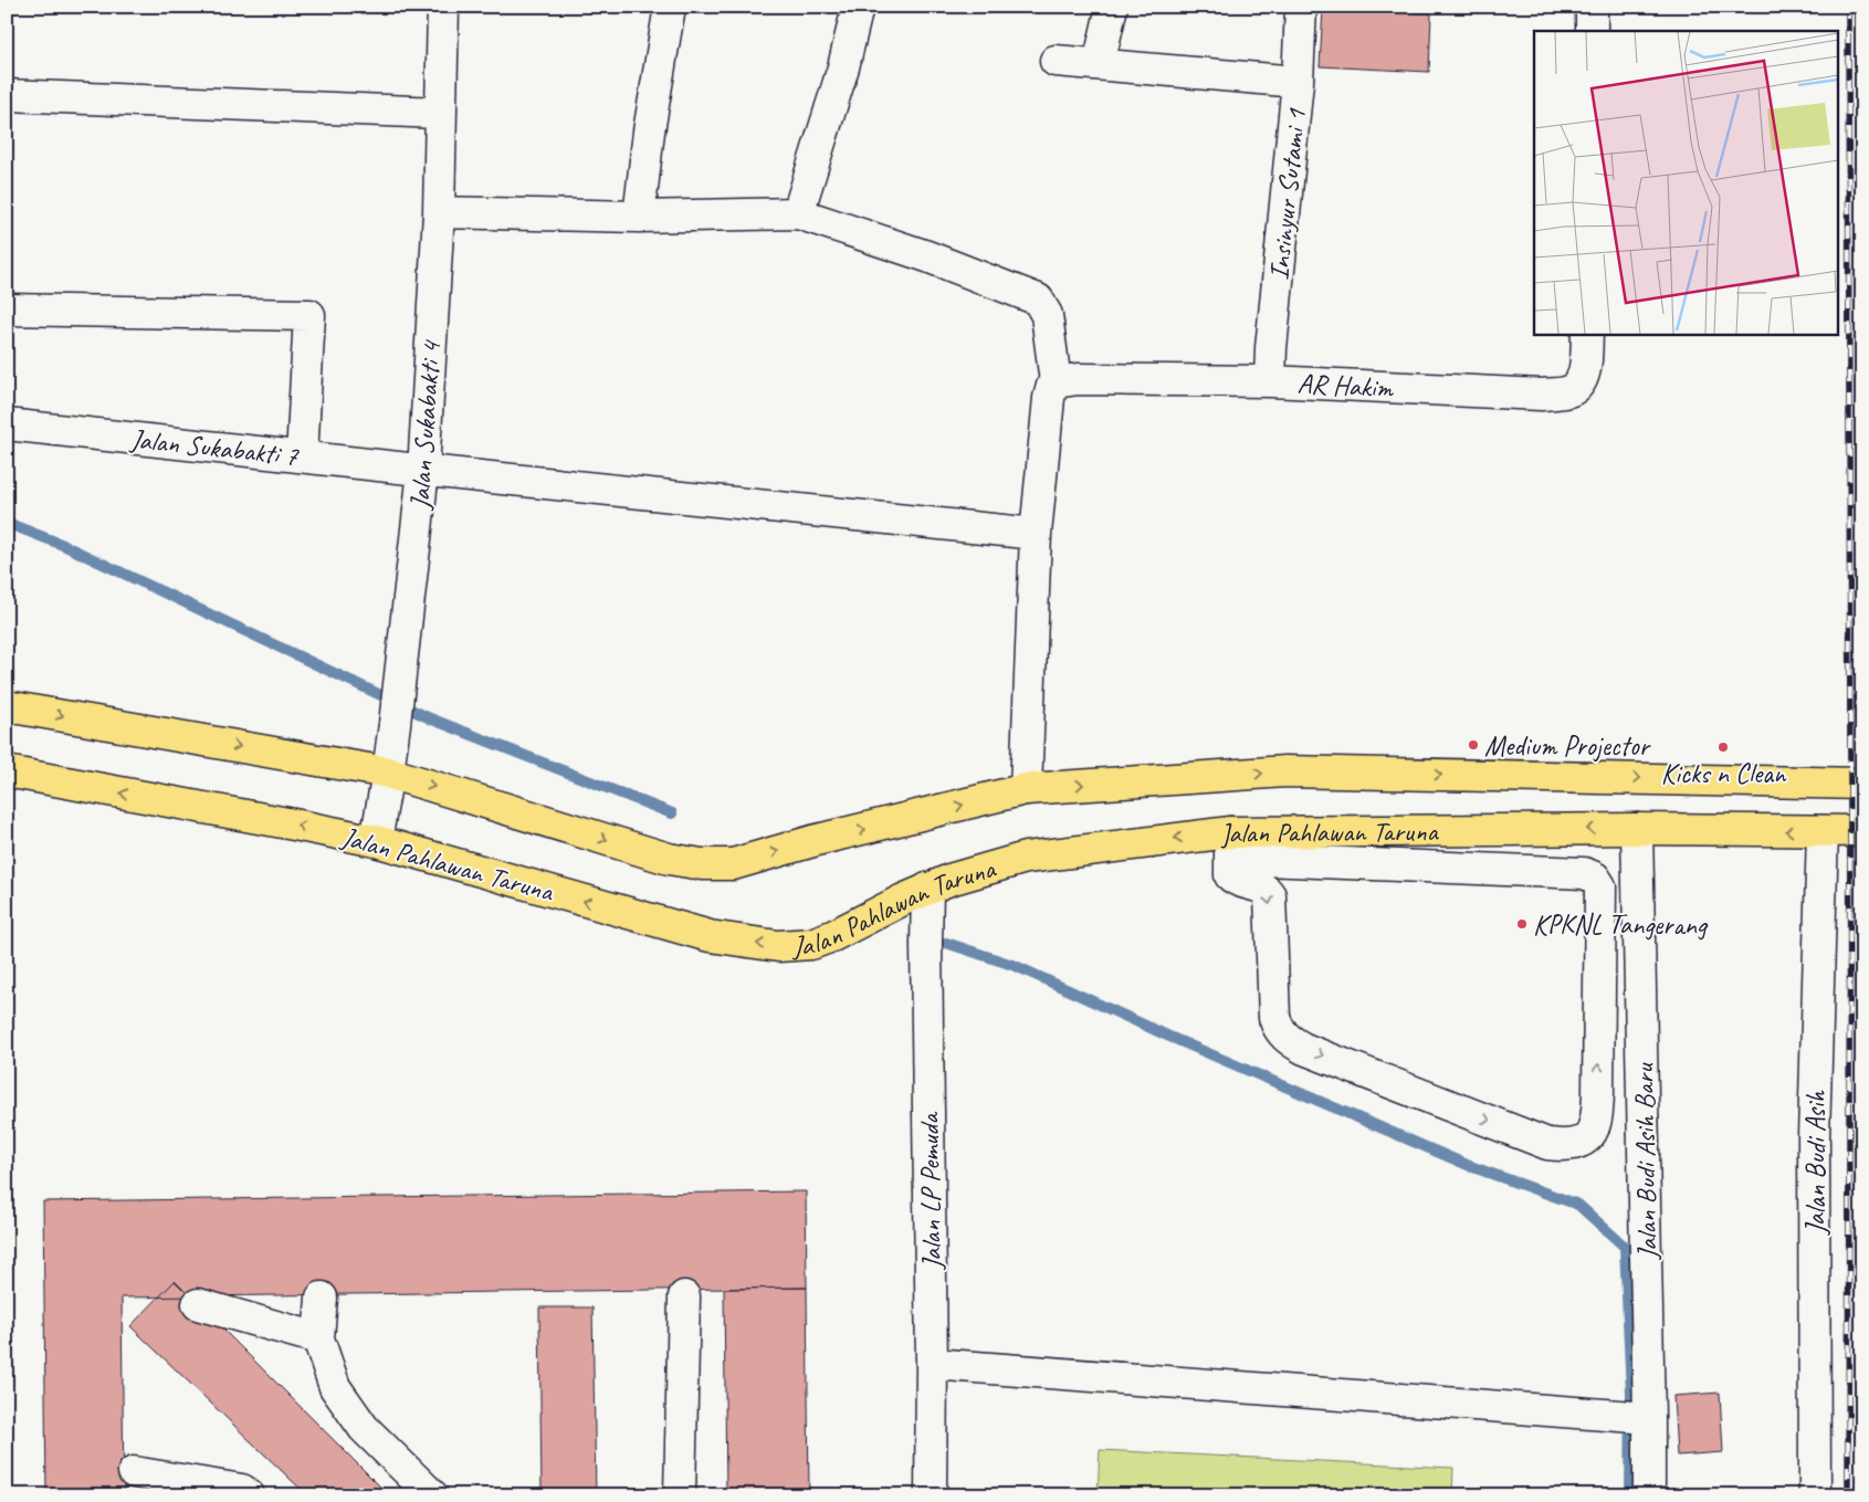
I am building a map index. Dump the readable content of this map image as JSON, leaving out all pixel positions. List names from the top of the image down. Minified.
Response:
{"streets":{"main road":["Jalan Pahlawan Taruna"],"street":["Insinyur Sutami 1","AR Hakim","Jalan Sukabakti 4","Jalan Sukabakti 7","Jalan Budi Asih Baru","Jalan Budi Asih","Jalan LP Pemuda"]},"crossings":[["Insinyur Sutami 1","AR Hakim"],["Jalan Sukabakti 4","Jalan Sukabakti 7"],["Jalan Sukabakti 4","Jalan Pahlawan Taruna"],["Jalan Pahlawan Taruna","Jalan Budi Asih Baru"],["Jalan Pahlawan Taruna","Jalan Budi Asih"],["Jalan Pahlawan Taruna","Jalan LP Pemuda"]],"places":["Medium Projector","Kicks n Clean","KPKNL Tangerang"]}
